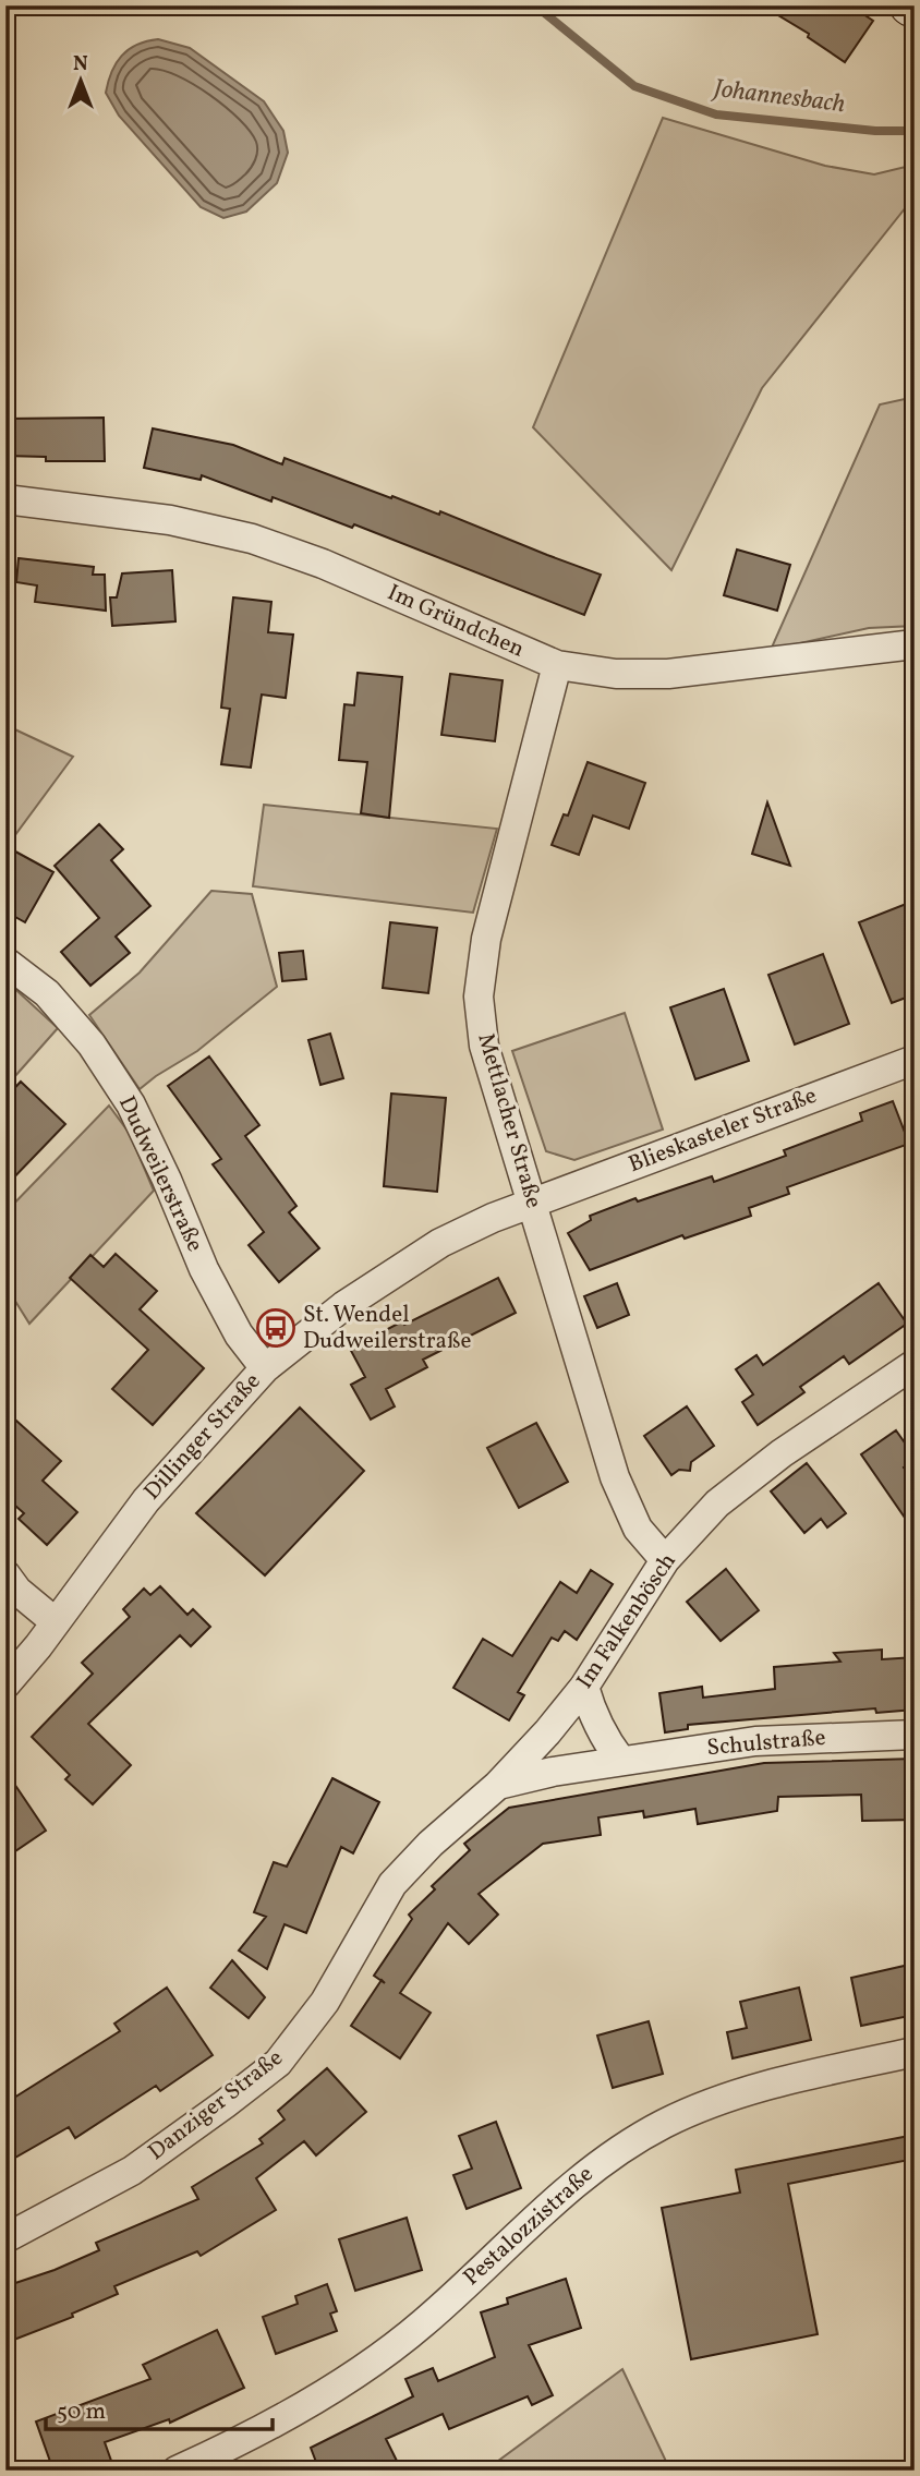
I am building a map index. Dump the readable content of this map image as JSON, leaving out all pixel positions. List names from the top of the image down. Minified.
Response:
{"streets":{"street":["Im Gründchen","Mettlacher Straße","Blieskasteler Straße","Dudweilerstraße","Dillinger Straße","Im Falkenbösch","Schulstraße","Danziger Straße","Pestalozzistraße"]},"crossings":[["Im Gründchen","Mettlacher Straße"],["Mettlacher Straße","Blieskasteler Straße"],["Mettlacher Straße","Dillinger Straße"],["Mettlacher Straße","Im Falkenbösch"],["Blieskasteler Straße","Dillinger Straße"],["Dudweilerstraße","Dillinger Straße"],["Im Falkenbösch","Schulstraße"],["Im Falkenbösch","Danziger Straße"],["Schulstraße","Danziger Straße"]],"water":["Johannesbach"],"places":{"bus stop":["St. Wendel Dudweilerstraße"]},"scale_bar":"50 m","north":"top"}
